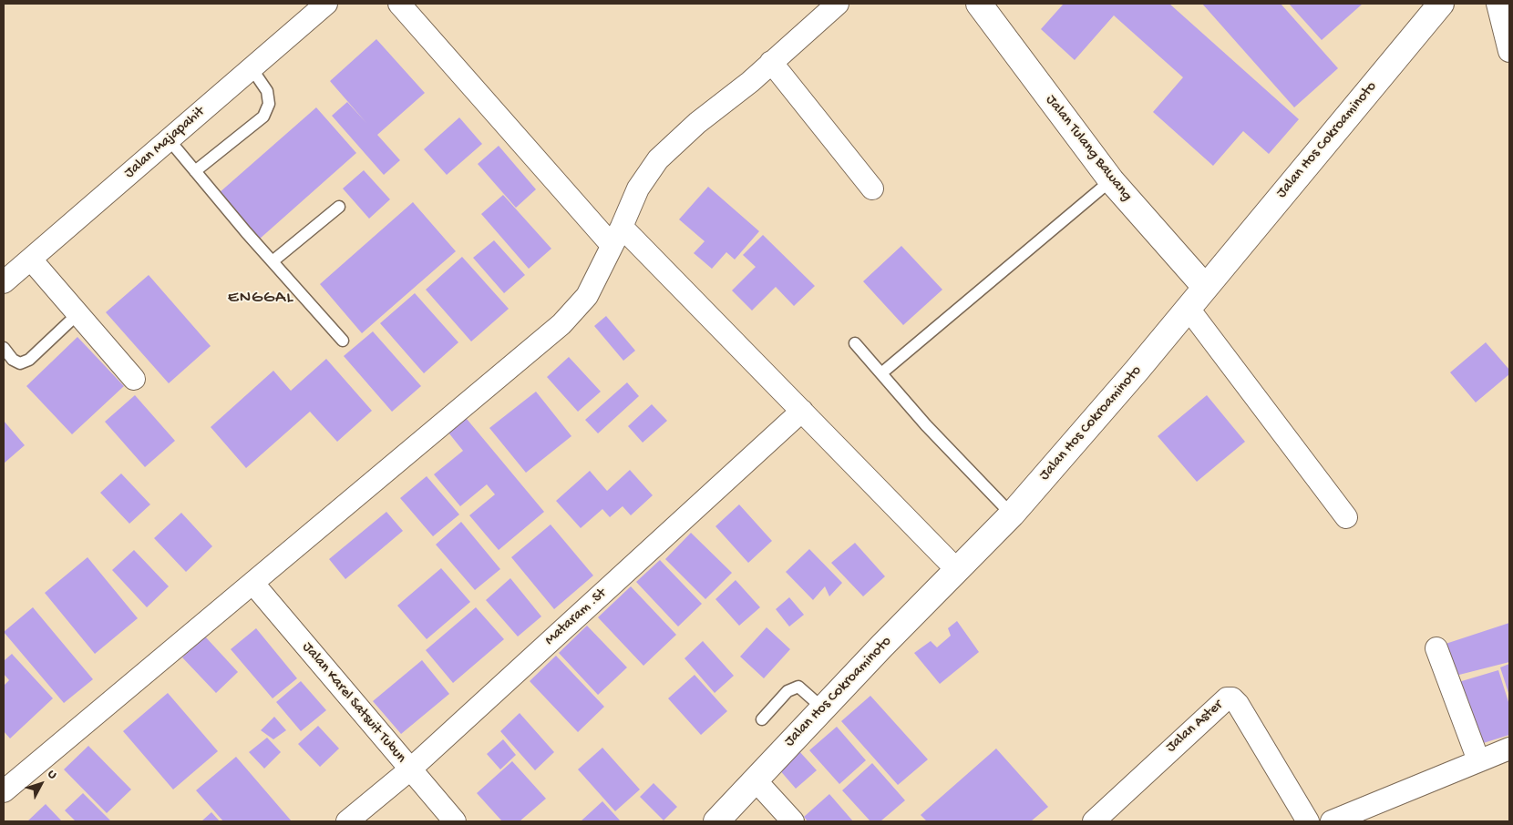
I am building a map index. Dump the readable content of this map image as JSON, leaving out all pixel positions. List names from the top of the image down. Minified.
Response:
{"streets":{"street":["Jalan Hos Cokroaminoto","Jalan Majapahit","Jalan Tulang Bawang","Mataram .St","Jalan Karel Satsuit Tubun","Jalan Aster"]},"crossings":[["Jalan Hos Cokroaminoto","Jalan Tulang Bawang"],["Mataram .St","Jalan Karel Satsuit Tubun"]],"districts":["ENGGAL"],"north":"top right"}
